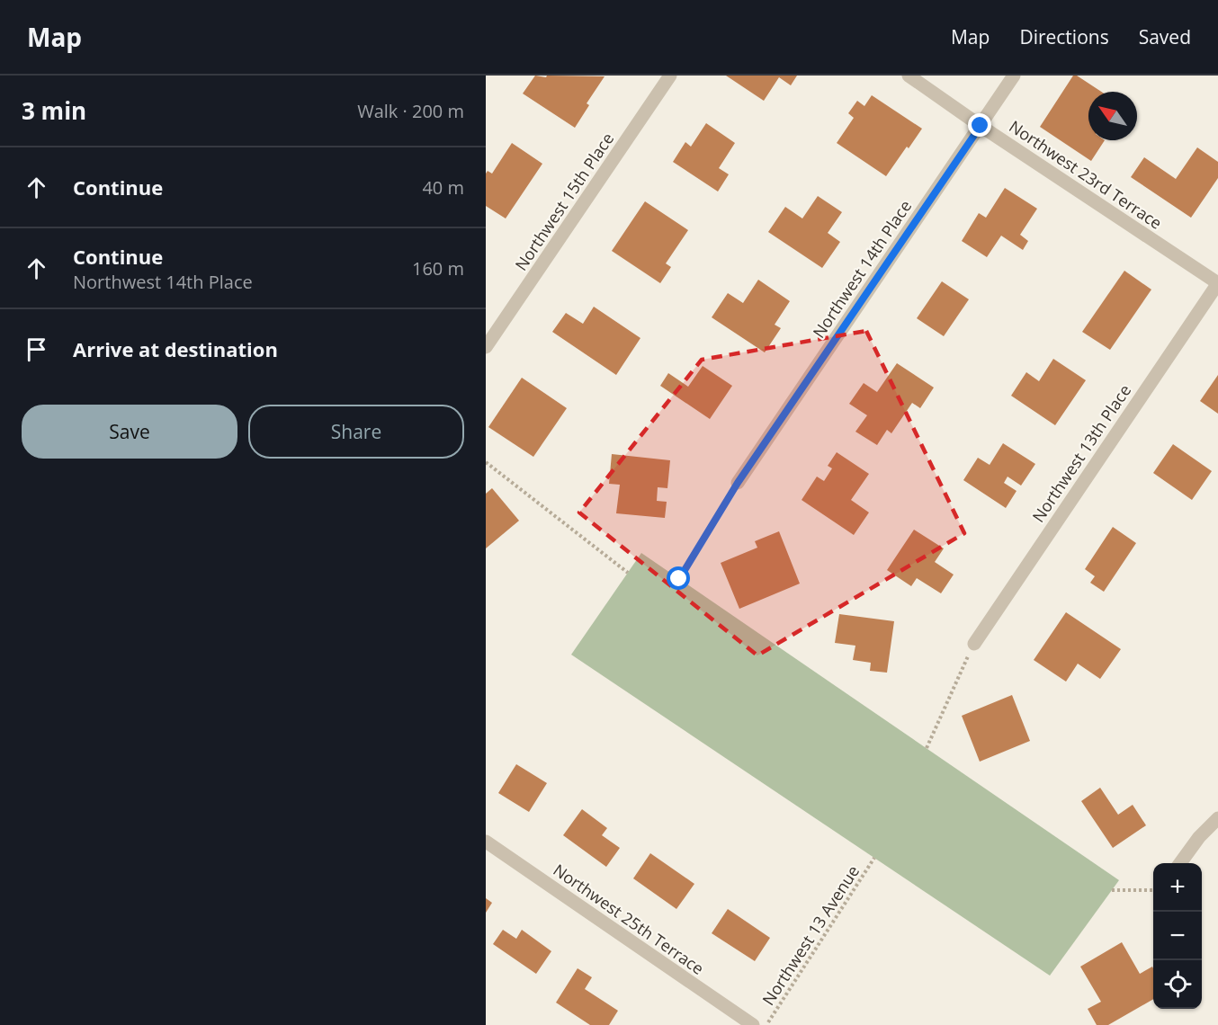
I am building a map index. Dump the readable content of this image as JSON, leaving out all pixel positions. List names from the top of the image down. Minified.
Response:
{"streets":{"street":["Northwest 23rd Terrace","Northwest 15th Place","Northwest 14th Place","Northwest 13th Place","Northwest 25th Terrace"],"path":["Northwest 13 Avenue"]},"crossings":[["Northwest 23rd Terrace","Northwest 14th Place"],["Northwest 23rd Terrace","Northwest 13th Place"]],"north":"top left","page":{"header":"Map","nav":["Map","Directions","Saved"],"heading":["3 min","Walk · 200 m"],"list":[["Continue","40 m"],["Continue","Northwest 14th Place","160 m"],"Arrive at destination"],"buttons":["Save","Share"],"map_buttons":["+","−"]}}
